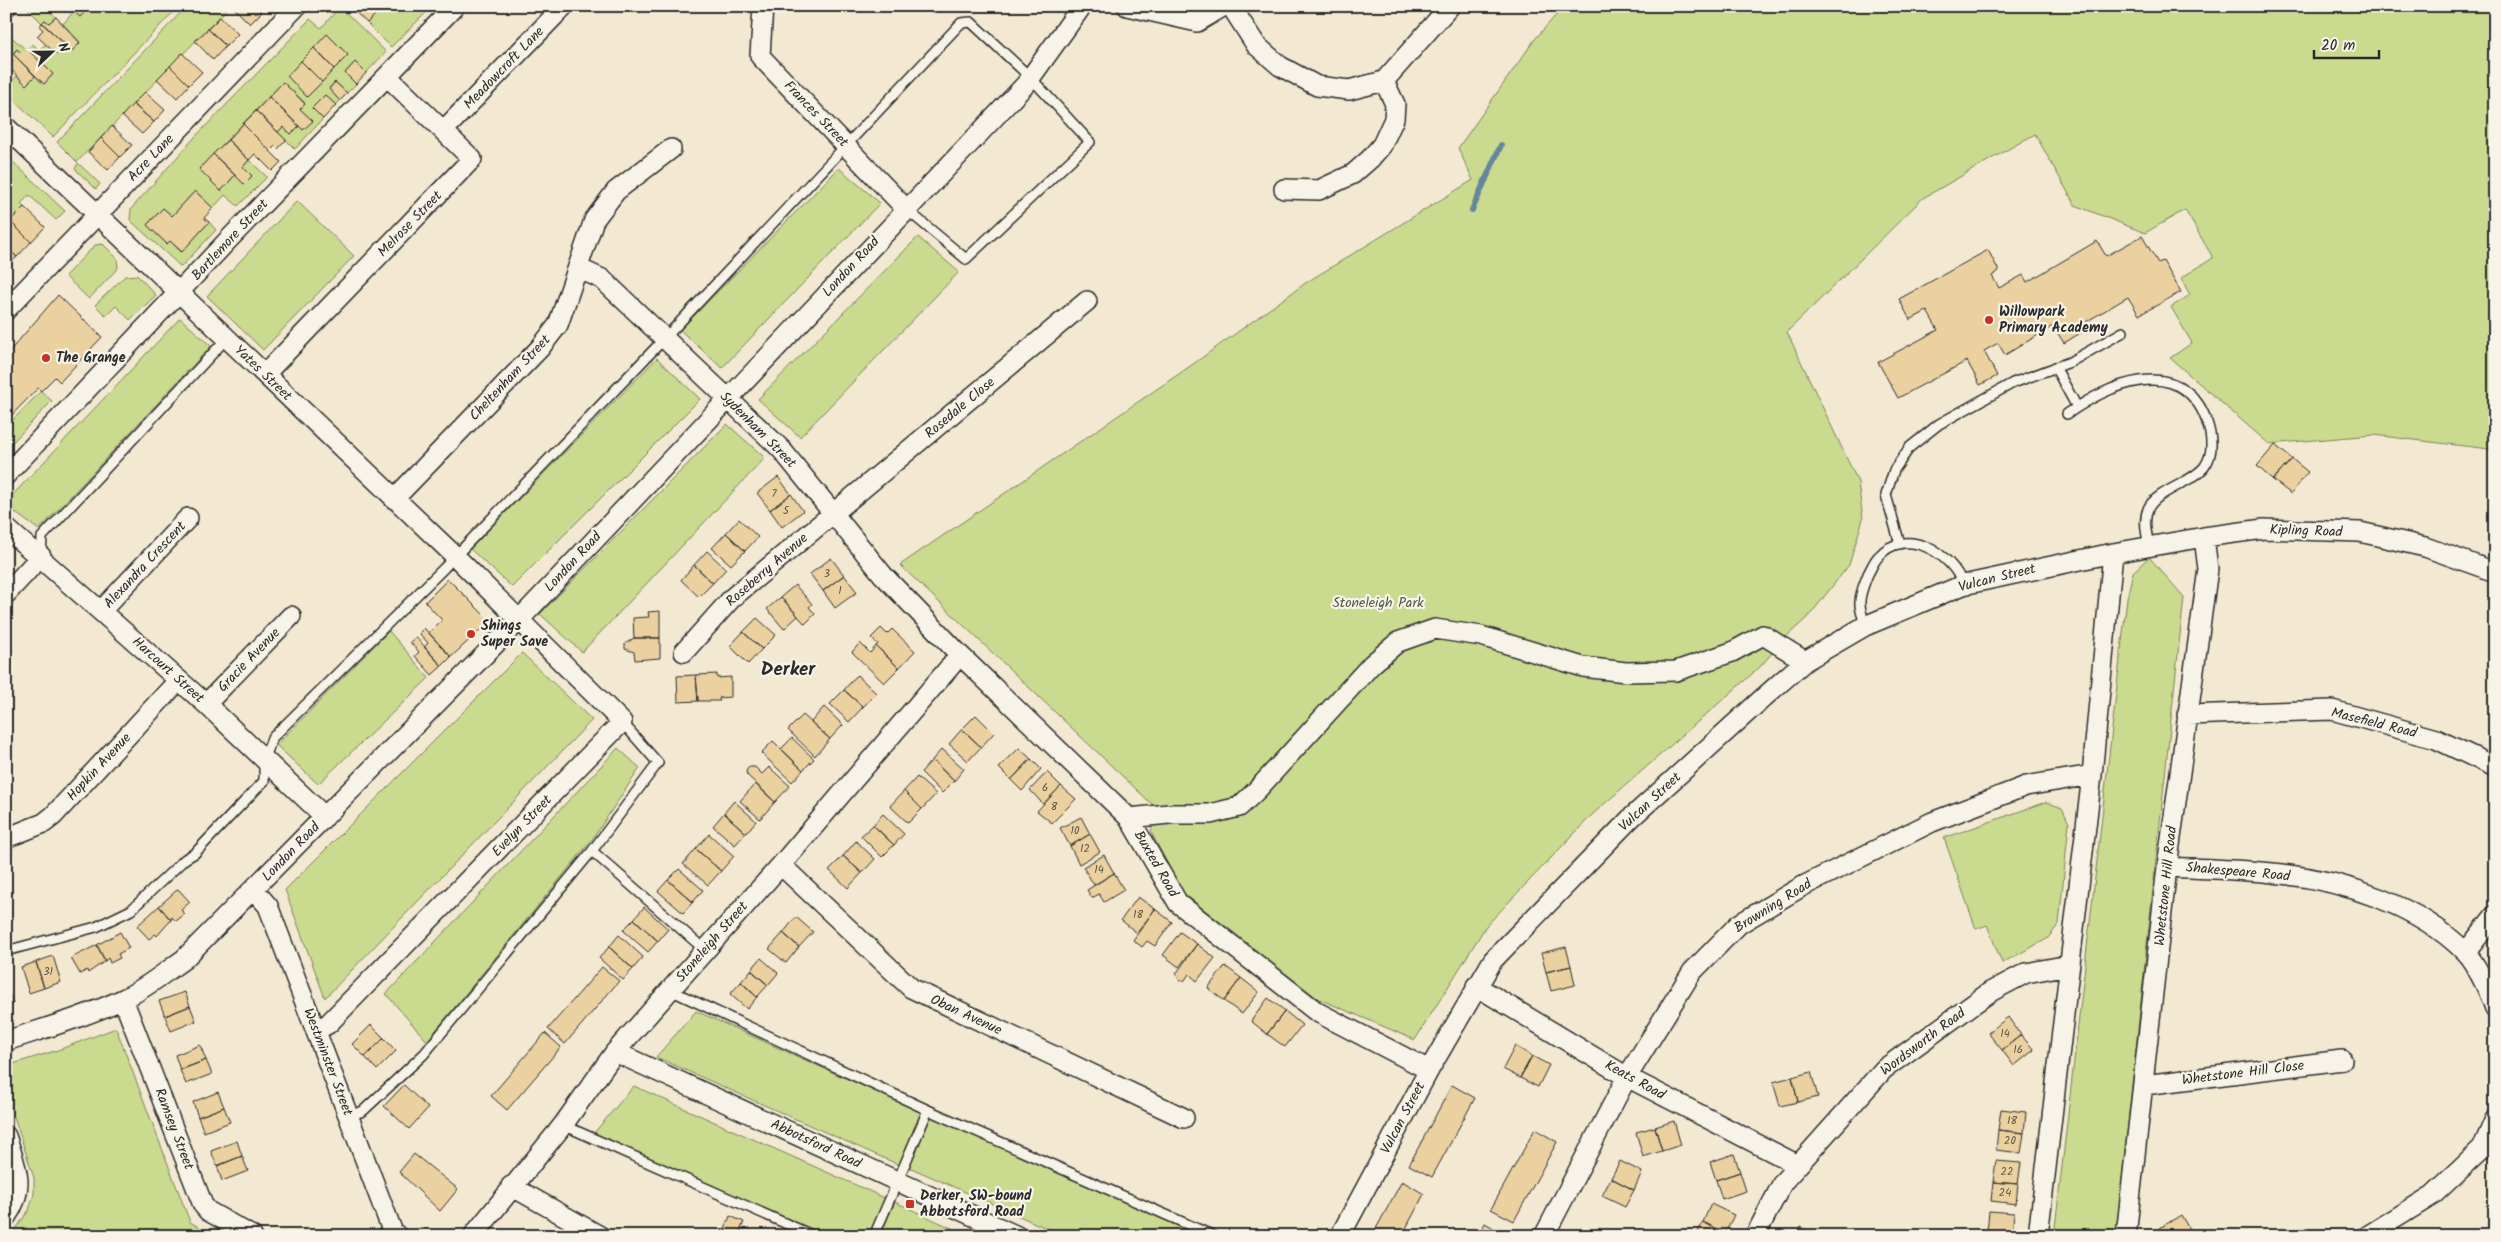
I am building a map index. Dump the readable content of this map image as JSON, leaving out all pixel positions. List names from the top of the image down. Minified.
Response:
{"streets":{"street":["Meadowcroft Lane","Frances Street","Acre Lane","Melrose Street","Bartlemore Street","London Road","Yates Street","Cheltenham Street","Rosedale Close","Sydenham Street","Kipling Road","Alexandra Crescent","Roseberry Avenue","Vulcan Street","Gracie Avenue","Harcourt Street","Masefield Road","Hopkin Avenue","Evelyn Street","Buxted Road","Shakespeare Road","Whetstone Hill Road","Browning Road","Stoneleigh Street","Oban Avenue","Wordsworth Road","Westminster Street","Whetstone Hill Close","Keats Road","Ramsey Street","Abbotsford Road"]},"crossings":[["Meadowcroft Lane","Melrose Street"],["Frances Street","London Road"],["Acre Lane","Yates Street"],["Melrose Street","Bartlemore Street"],["Melrose Street","Yates Street"],["Bartlemore Street","Yates Street"],["London Road","Yates Street"],["London Road","Sydenham Street"],["London Road","Harcourt Street"],["London Road","Westminster Street"],["London Road","Ramsey Street"],["Yates Street","Cheltenham Street"],["Cheltenham Street","Sydenham Street"],["Rosedale Close","Sydenham Street"],["Rosedale Close","Roseberry Avenue"],["Sydenham Street","Roseberry Avenue"],["Sydenham Street","Buxted Road"],["Sydenham Street","Stoneleigh Street"],["Kipling Road","Vulcan Street"],["Kipling Road","Whetstone Hill Road"],["Alexandra Crescent","Harcourt Street"],["Vulcan Street","Buxted Road"],["Vulcan Street","Keats Road"],["Gracie Avenue","Harcourt Street"],["Harcourt Street","Hopkin Avenue"],["Masefield Road","Whetstone Hill Road"],["Evelyn Street","Westminster Street"],["Buxted Road","Stoneleigh Street"],["Shakespeare Road","Whetstone Hill Road"],["Whetstone Hill Road","Whetstone Hill Close"],["Browning Road","Keats Road"],["Stoneleigh Street","Oban Avenue"],["Stoneleigh Street","Abbotsford Road"],["Wordsworth Road","Keats Road"]],"districts":["Derker"],"parks":["Stoneleigh Park"],"places":{"other":["Willowpark Primary Academy","The Grange","Shings Super Save"],"transit":["Derker, SW-bound Abbotsford Road"]},"house_numbers":["7","5","3","1","6","8","10","12","14","18","31","14","16","18","20","22","24"],"scale_bar":"20 m","north":"right"}
